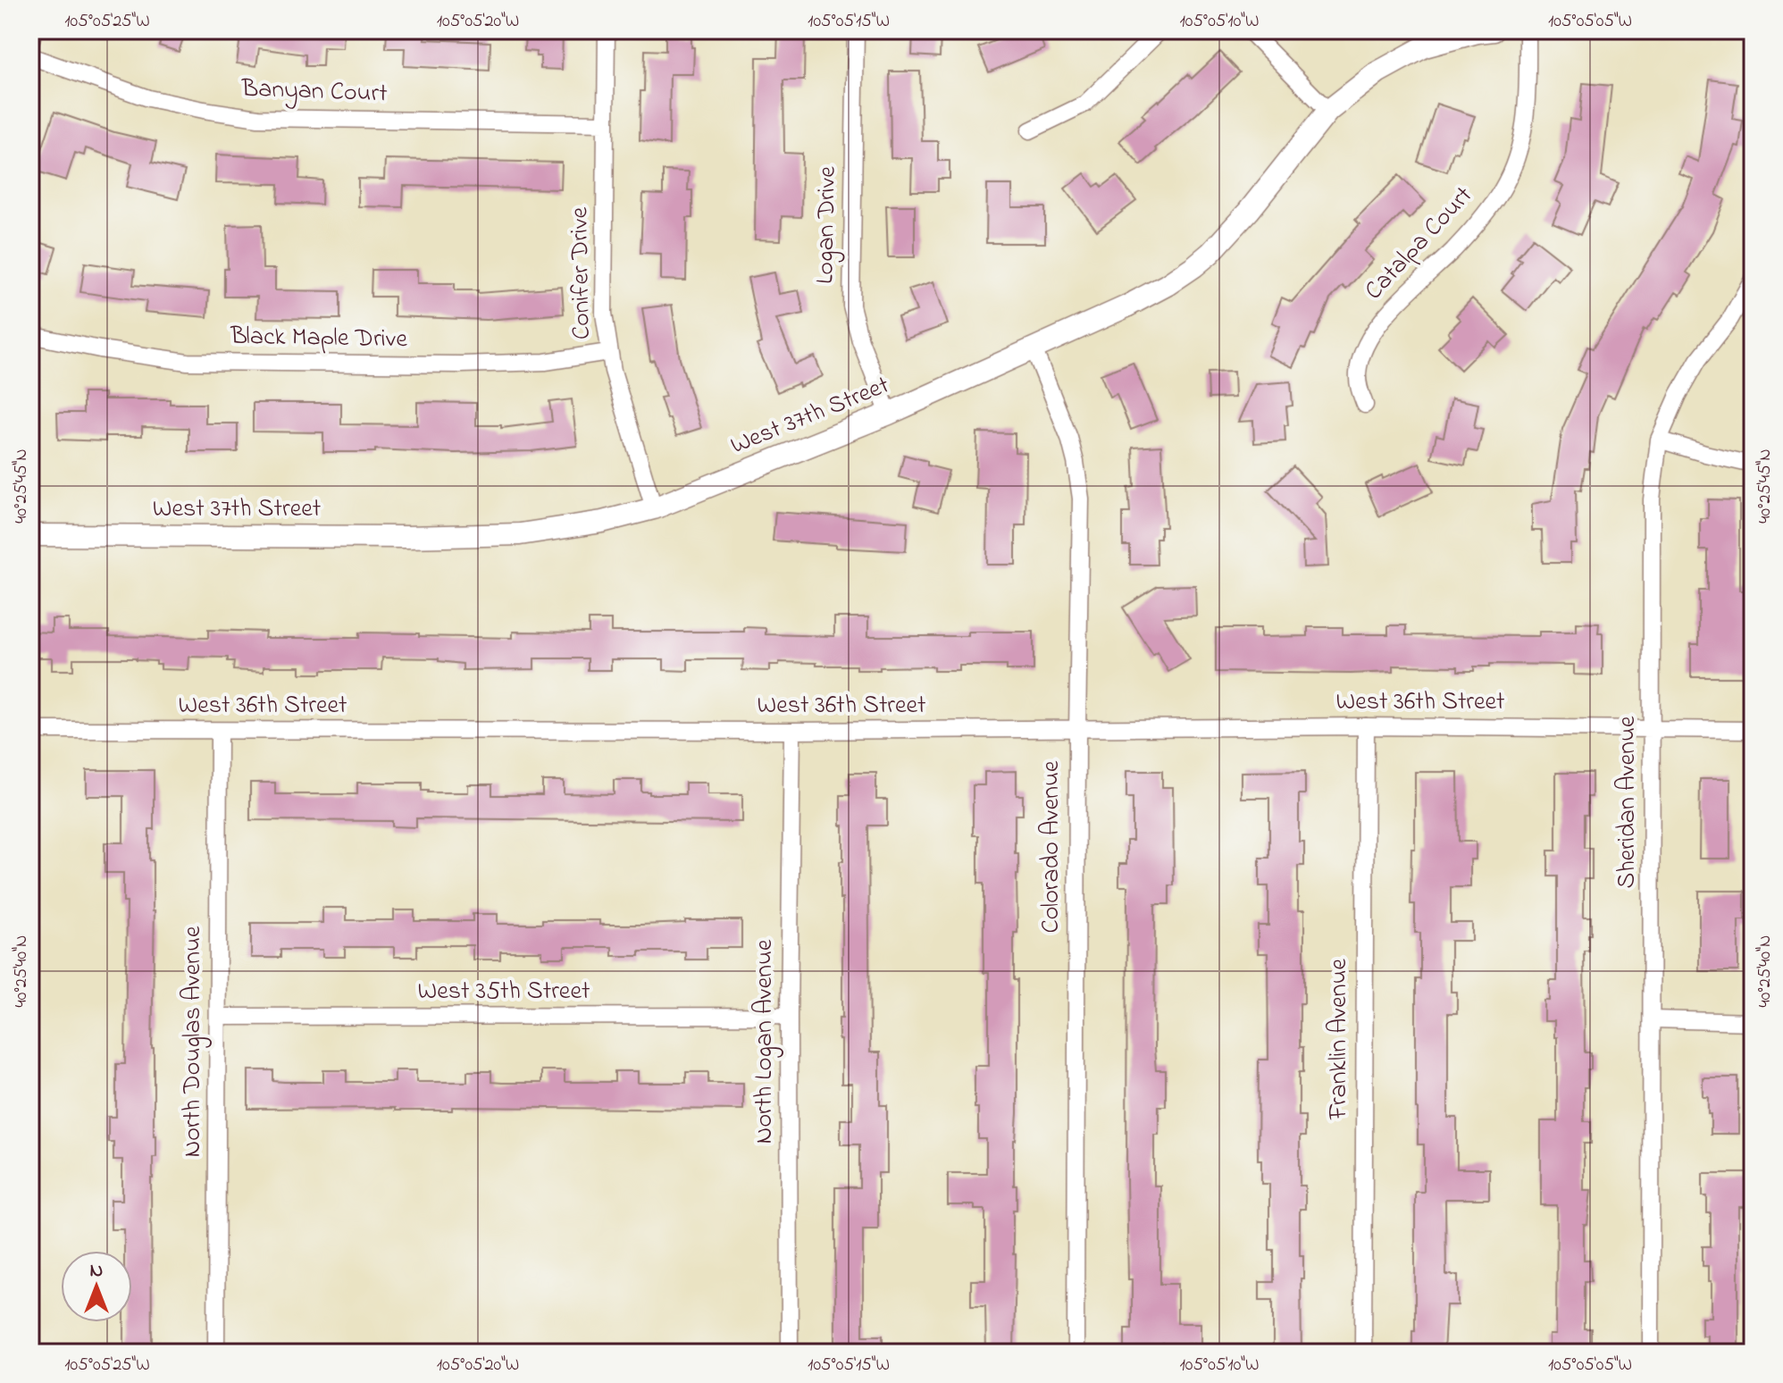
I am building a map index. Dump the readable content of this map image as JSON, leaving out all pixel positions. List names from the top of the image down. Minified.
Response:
{"streets":{"street":["Banyan Court","Logan Drive","Catalpa Court","Conifer Drive","Black Maple Drive","West 37th Street","West 36th Street","Sheridan Avenue","Colorado Avenue","West 35th Street","Franklin Avenue","North Douglas Avenue","North Logan Avenue"]},"crossings":[["Banyan Court","Conifer Drive"],["Logan Drive","West 37th Street"],["Conifer Drive","Black Maple Drive"],["Conifer Drive","West 37th Street"],["West 37th Street","Colorado Avenue"],["West 36th Street","Sheridan Avenue"],["West 36th Street","Colorado Avenue"],["West 36th Street","Franklin Avenue"],["West 36th Street","North Douglas Avenue"],["West 36th Street","North Logan Avenue"],["West 35th Street","North Douglas Avenue"],["West 35th Street","North Logan Avenue"]],"north":"top","coordinates":["105°05'25\"W","105°05'20\"W","105°05'15\"W","105°05'10\"W","105°05'05\"W","40°25'45\"N","40°25'40\"N"]}
